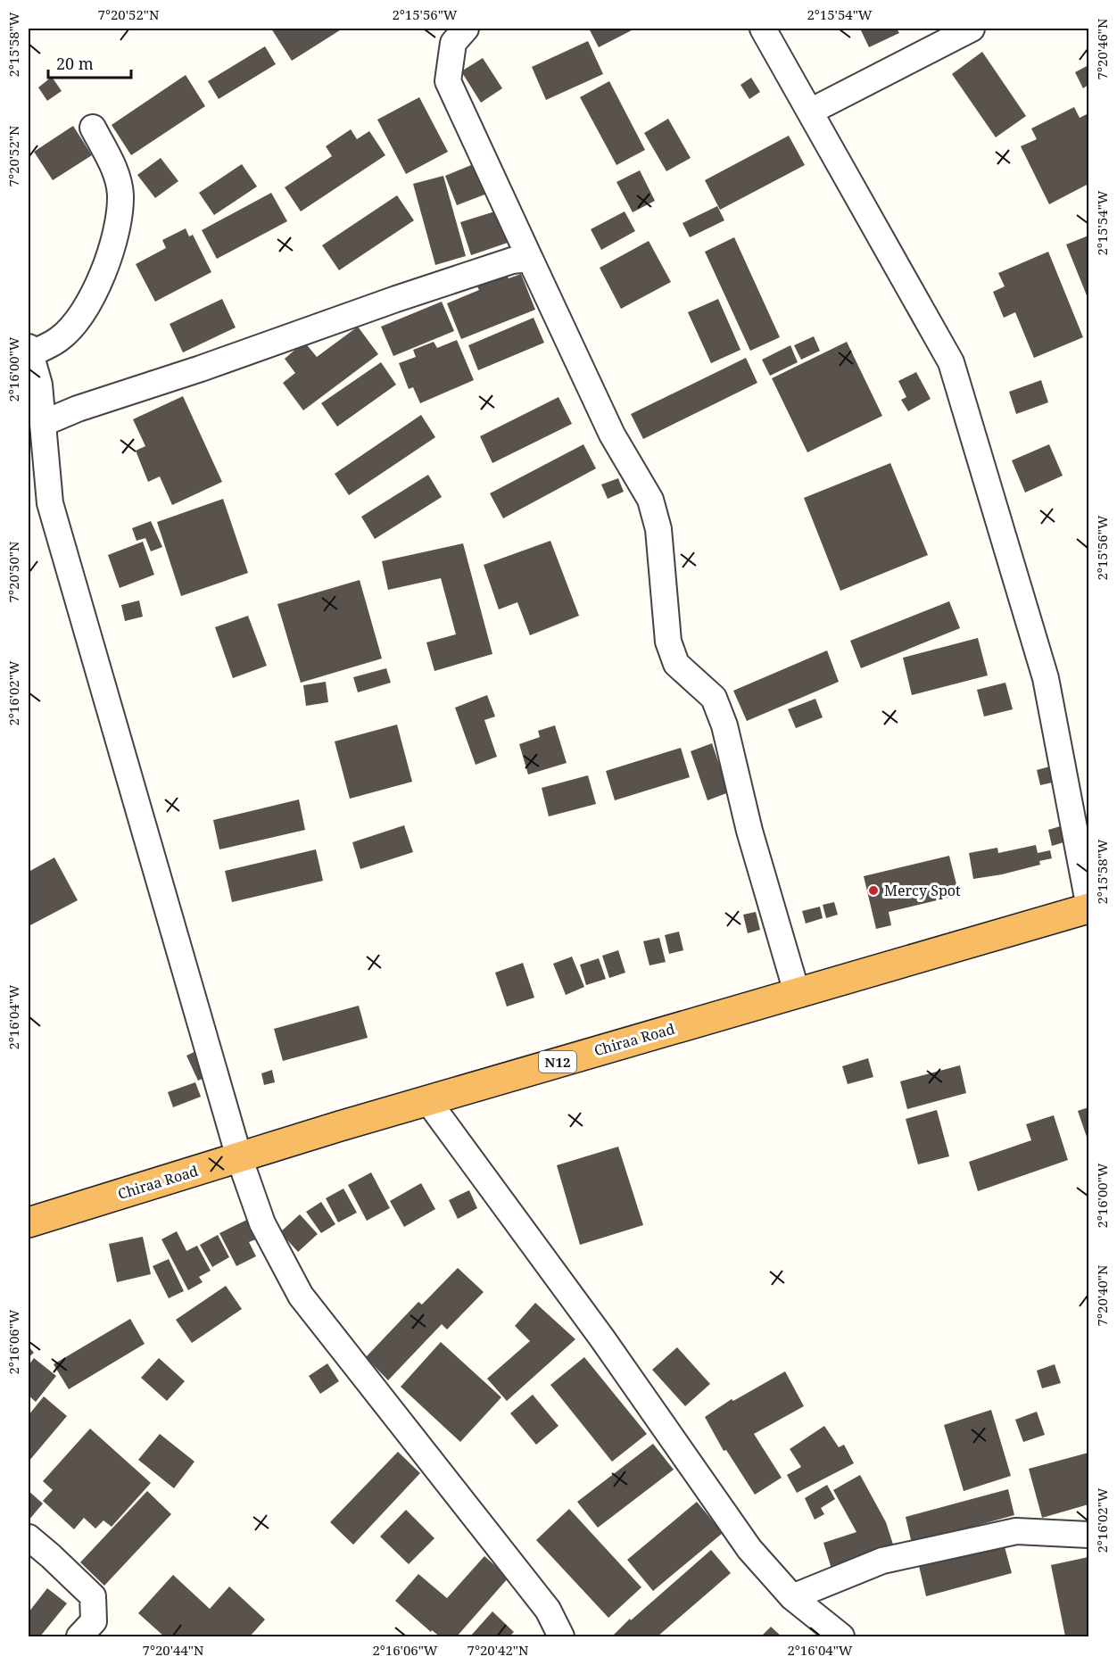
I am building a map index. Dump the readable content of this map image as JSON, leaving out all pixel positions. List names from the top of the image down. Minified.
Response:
{"streets":{"highway":["Chiraa Road","N12"]},"places":["Mercy Spot"],"scale_bar":"20 m","coordinates":["7°20'52\"N","2°15'56\"W","2°15'54\"W","2°15'58\"W","7°20'46\"N","2°16'00\"W","7°20'50\"N","2°16'02\"W","2°16'04\"W","7°20'40\"N","2°16'06\"W","7°20'44\"N","7°20'42\"N"]}
